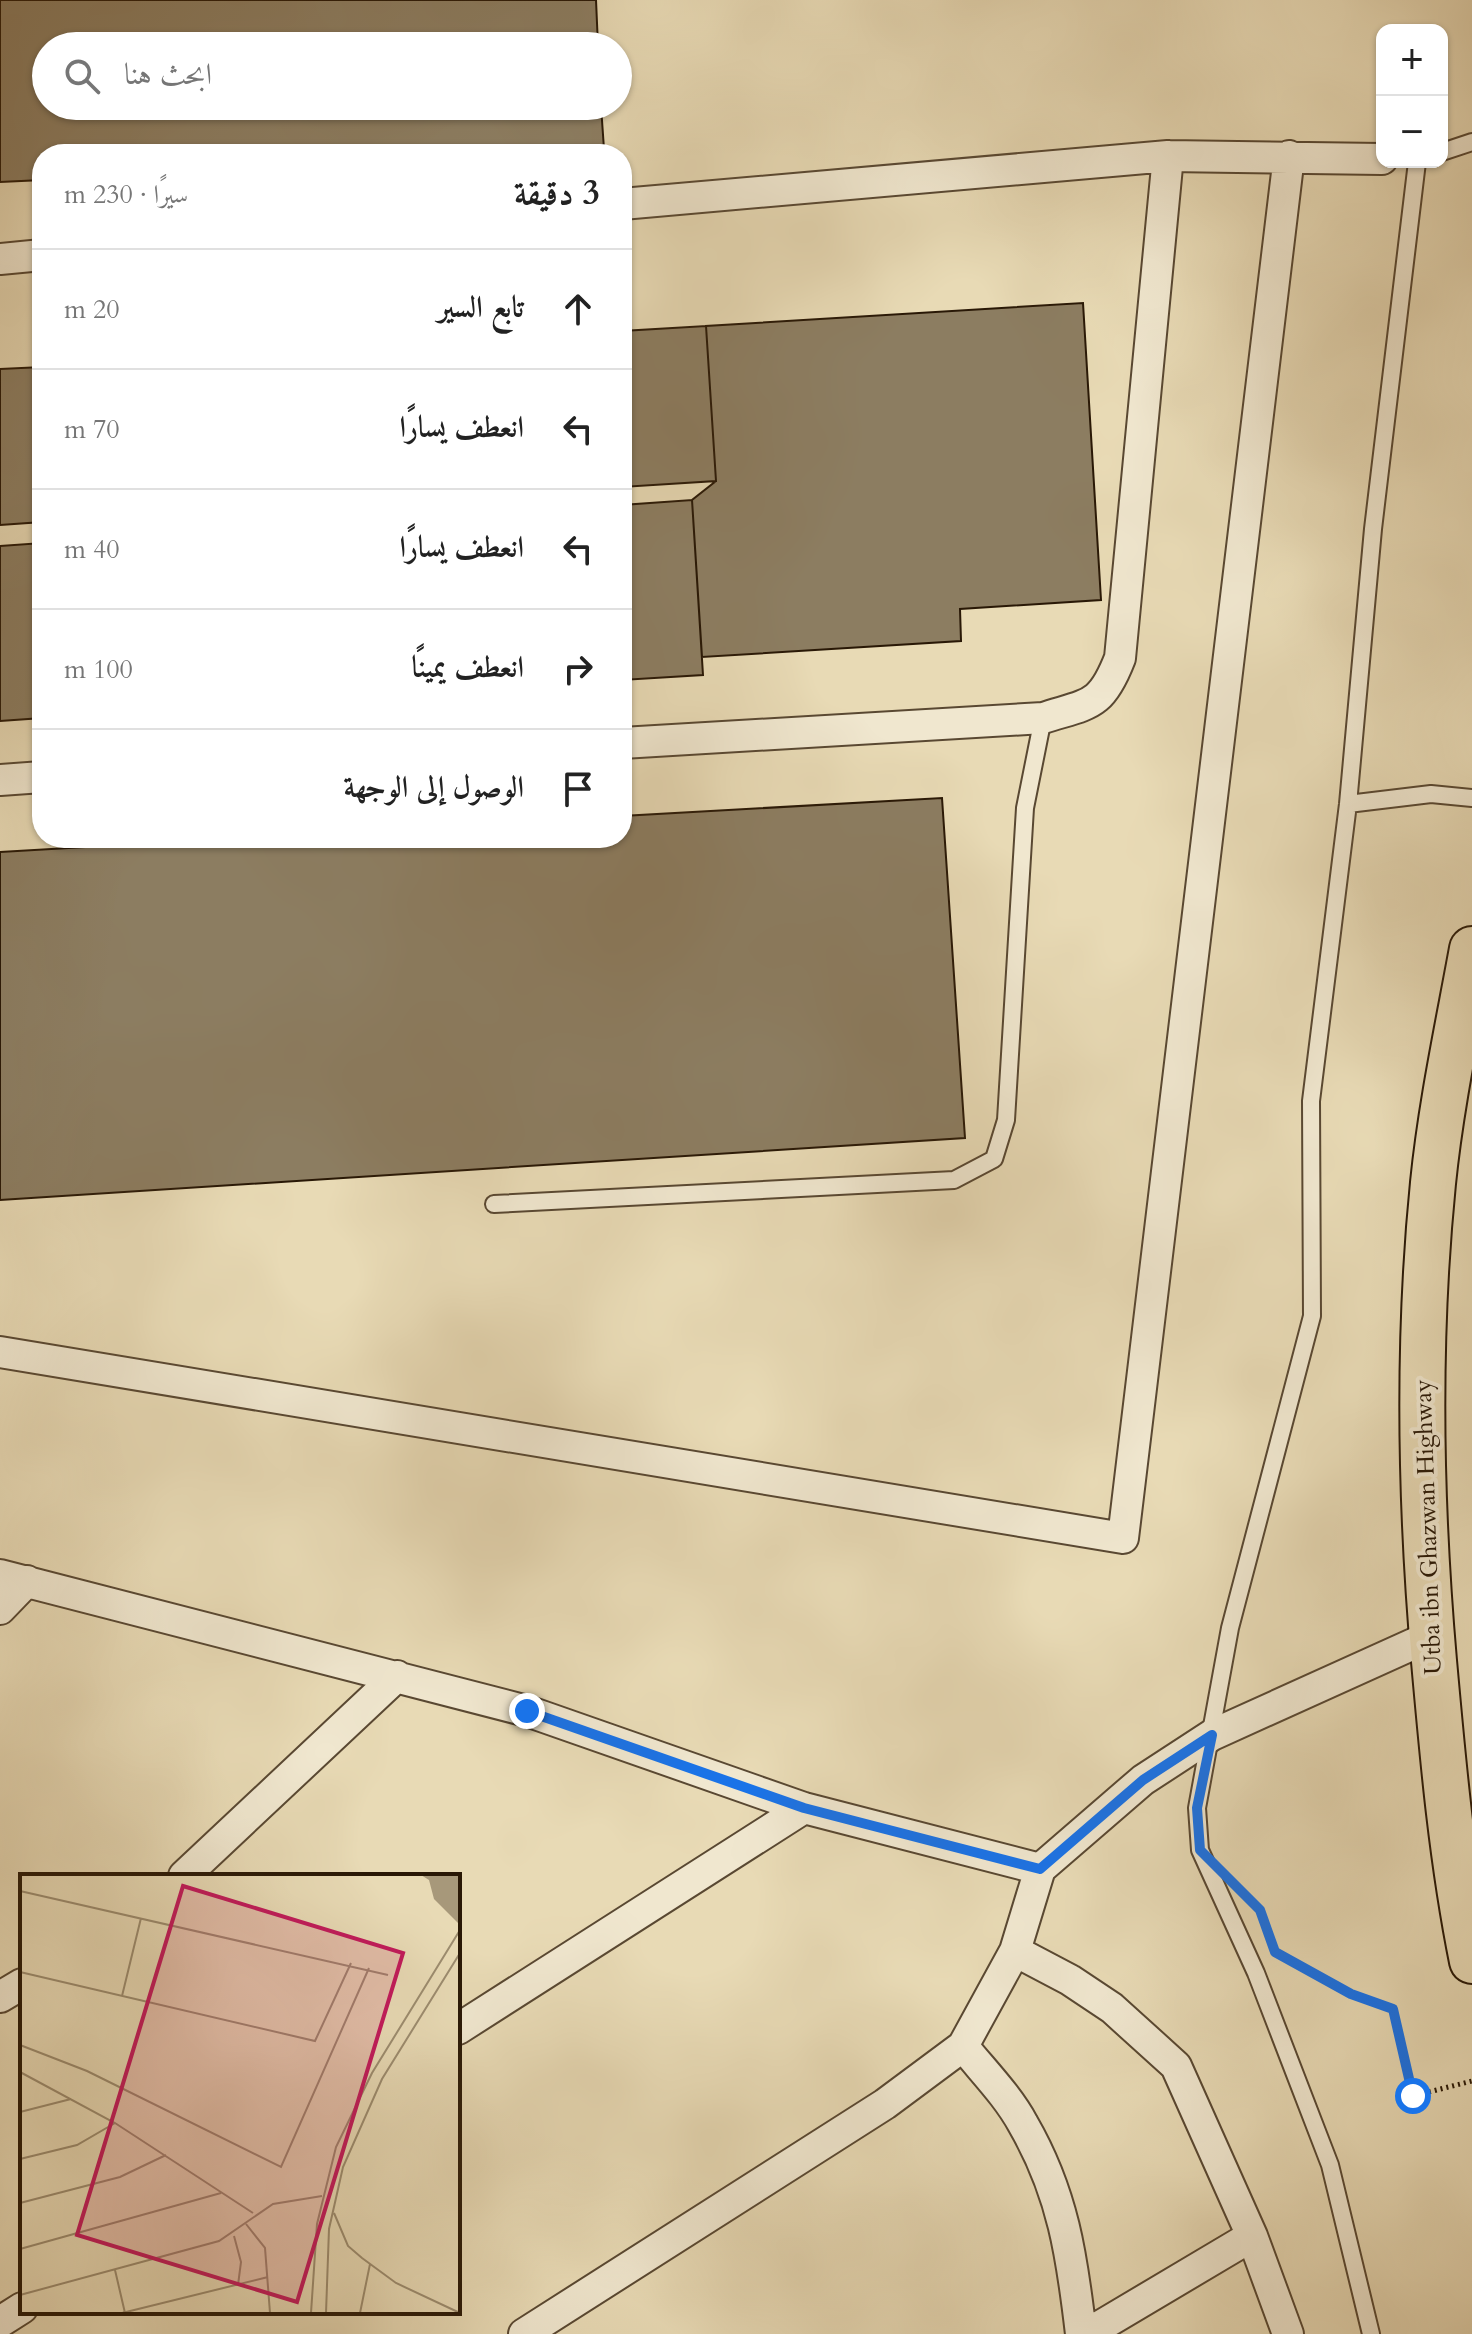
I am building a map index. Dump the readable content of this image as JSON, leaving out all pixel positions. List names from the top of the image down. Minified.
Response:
{"streets":{"highway":["Utba ibn Ghazwan Highway"]},"page":{"map_buttons":["+","−"],"search":"ابحث هنا","heading":["3 دقيقة","سيرًا · 230 m"],"list":[["تابع السير","20 m"],["انعطف يسارًا","70 m"],["انعطف يسارًا","40 m"],["انعطف يمينًا","100 m"],"الوصول إلى الوجهة"]}}
